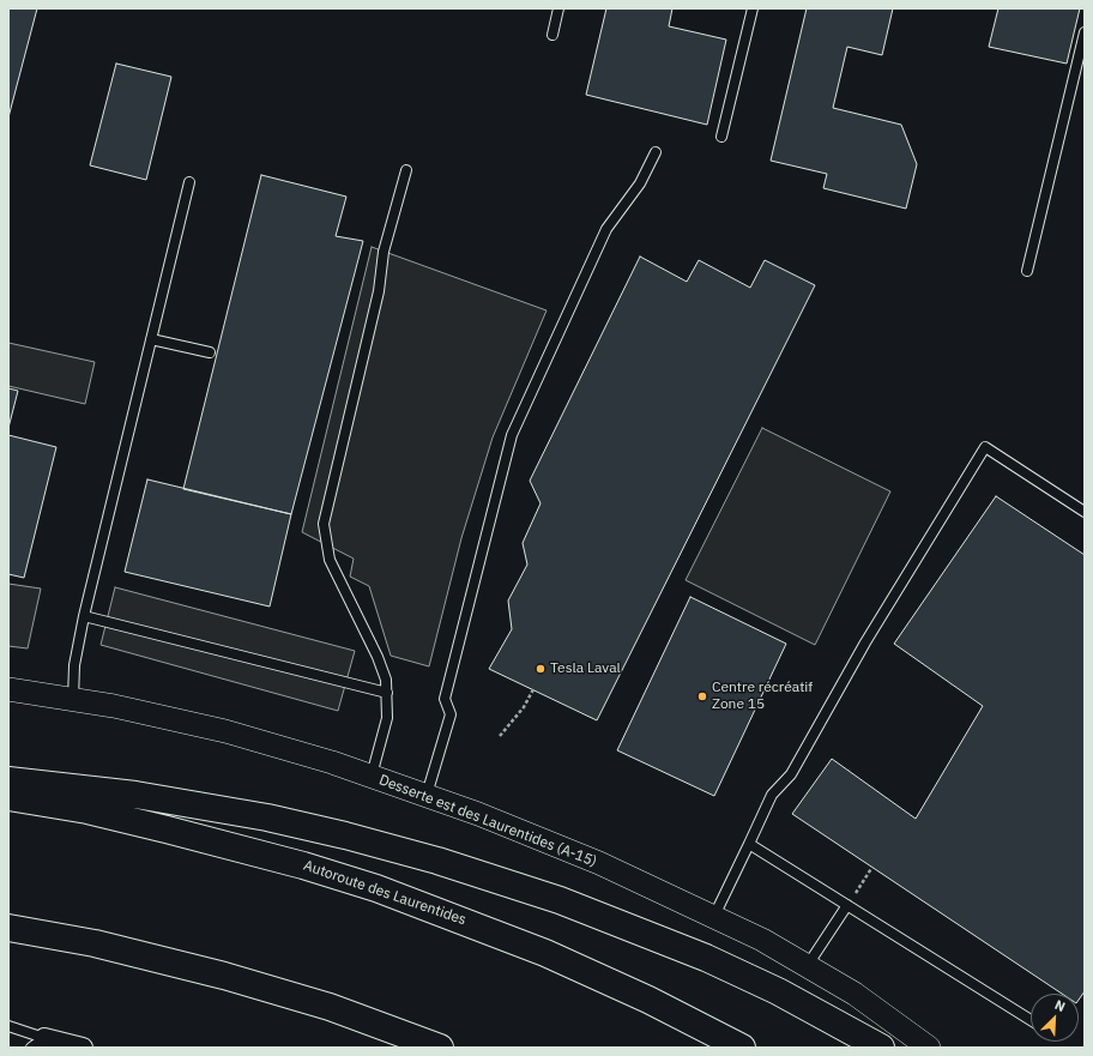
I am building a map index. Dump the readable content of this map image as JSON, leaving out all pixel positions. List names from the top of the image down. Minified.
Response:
{"streets":{"highway":["Autoroute des Laurentides"],"street":["Desserte est des Laurentides (A-15)"]},"places":["Tesla Laval","Centre récréatif Zone 15"],"north":"top right"}
